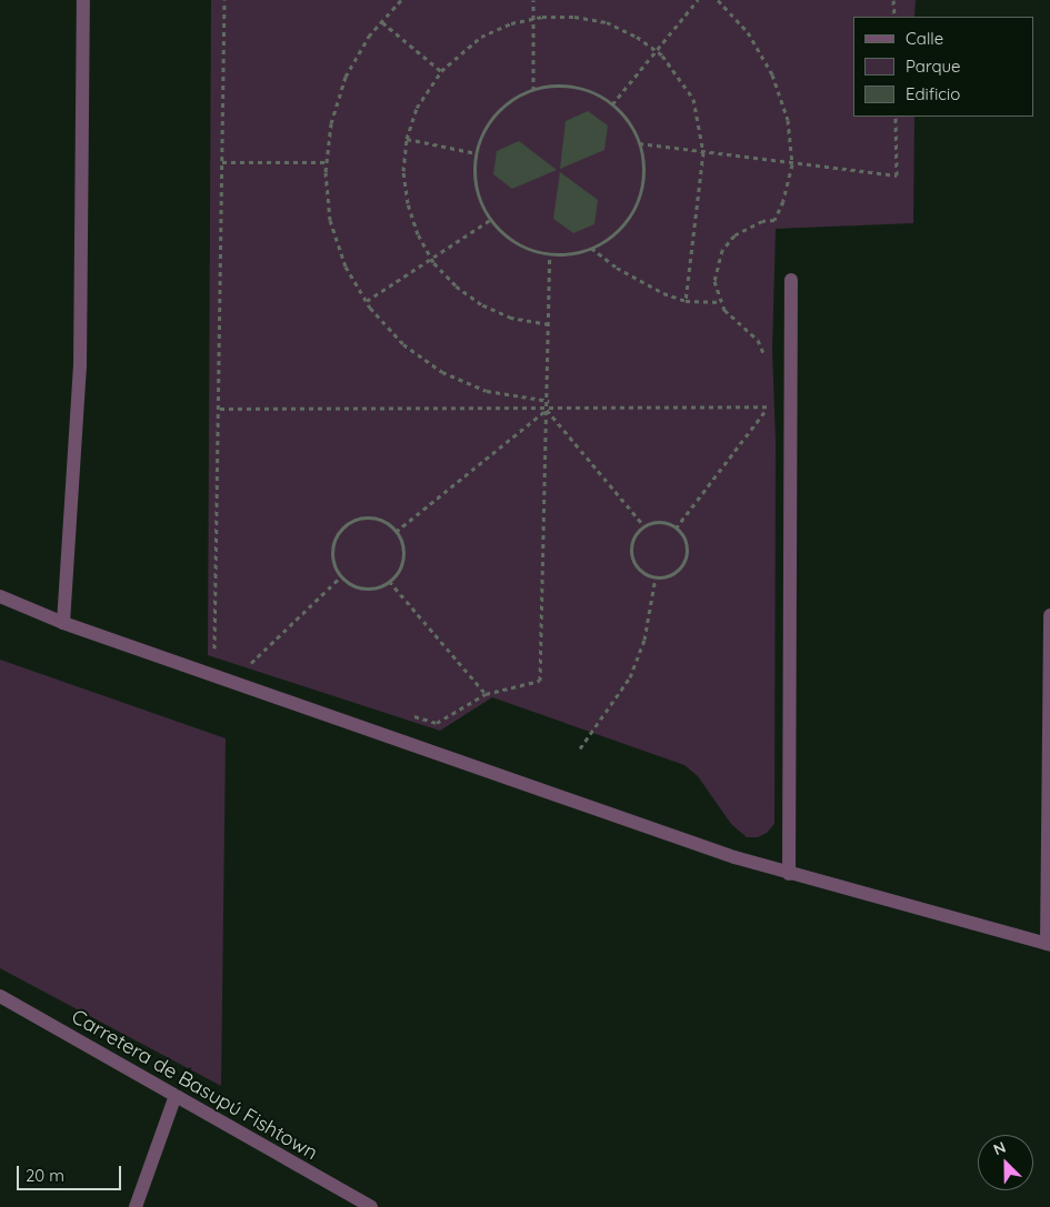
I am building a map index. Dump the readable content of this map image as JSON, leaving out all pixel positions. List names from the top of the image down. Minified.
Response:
{"streets":{"street":["Carretera de Basupú Fishtown"]},"legend":["Calle","Parque","Edificio"],"scale_bar":"20 m","north":"top left"}
